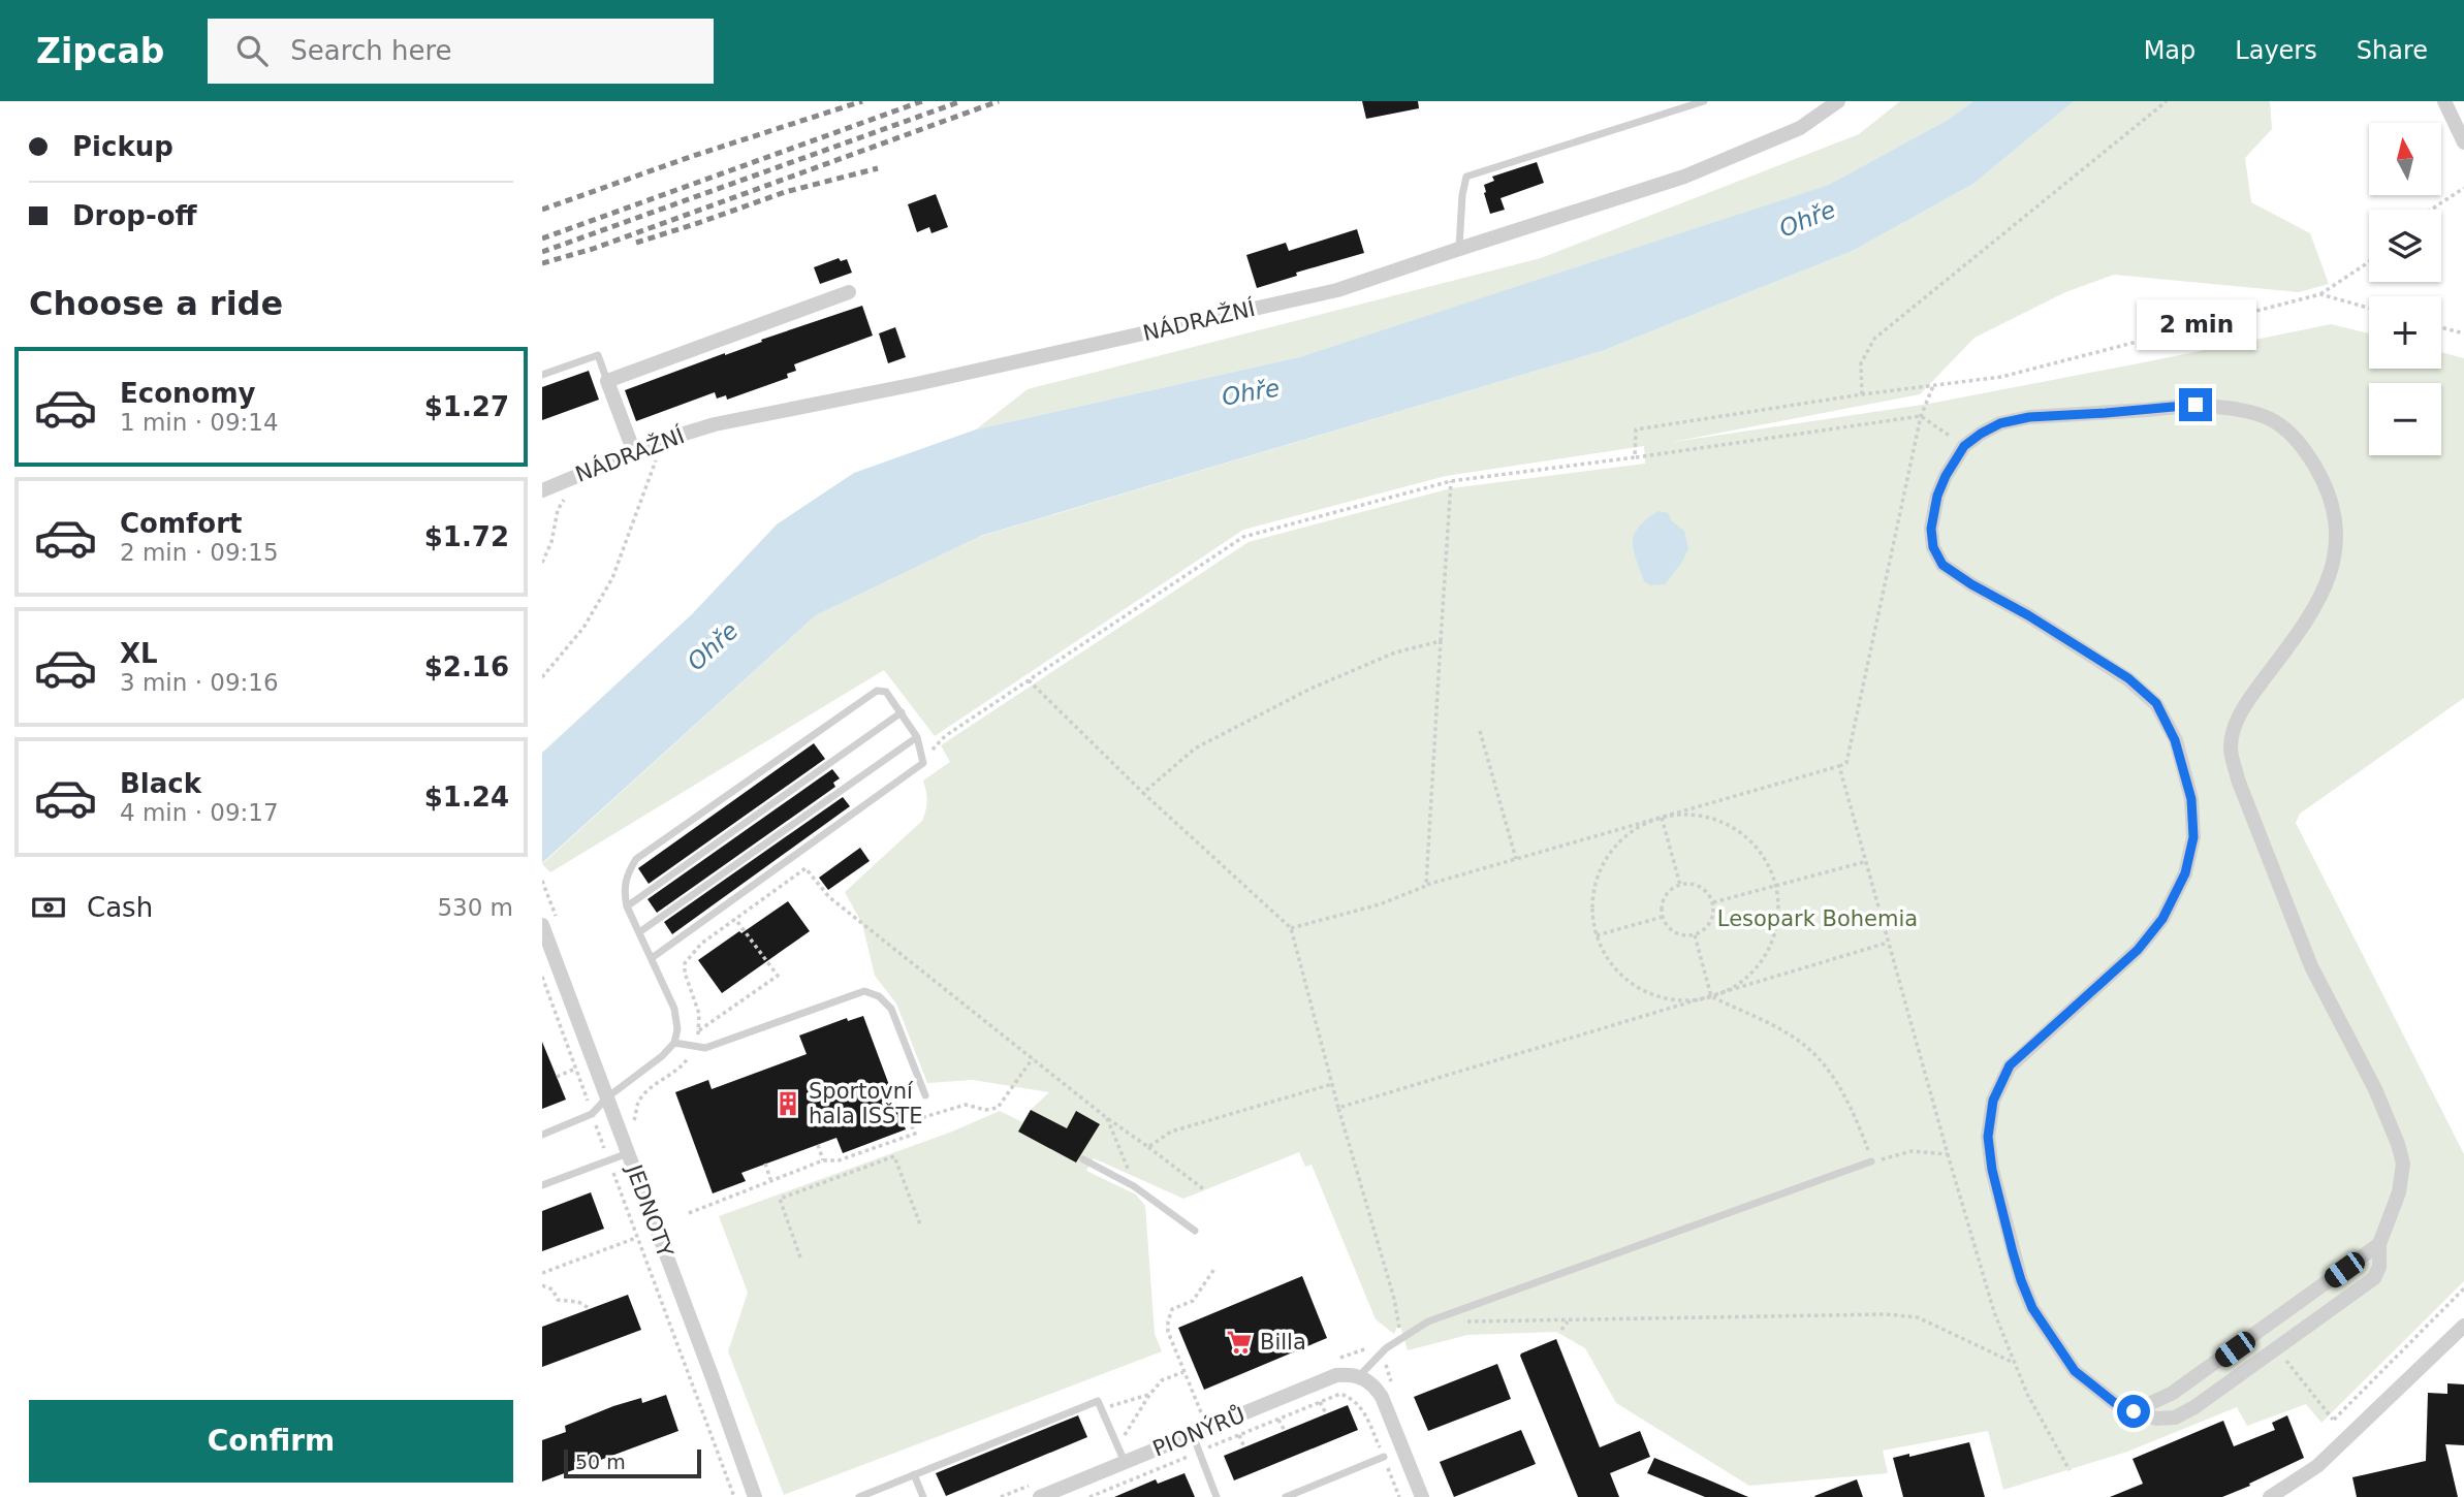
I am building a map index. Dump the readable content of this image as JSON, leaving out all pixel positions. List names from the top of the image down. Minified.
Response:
{"streets":{"street":["NÁDRAŽNÍ","JEDNOTY","PIONÝRŮ"]},"water":["Ohře"],"parks":["Lesopark Bohemia"],"places":{"building":["Sportovní hala ISŠTE"],"supermarket":["Billa"]},"scale_bar":"50 m","north":"top","page":{"header":"Zipcab","search":"Search here","nav":["Map","Layers","Share"],"banner":["Pickup","Drop-off"],"map_buttons":["+","−"],"heading":"Choose a ride","bubble":"2 min","list":[{"name":"Economy","note":"1 min · 09:14","value":"$1.27"},{"name":"Comfort","note":"2 min · 09:15","value":"$1.72"},{"name":"XL","note":"3 min · 09:16","value":"$2.16"},{"name":"Black","note":"4 min · 09:17","value":"$1.24"}],"pay":["Cash","530 m"],"buttons":"Confirm","scale":"50 m"}}
